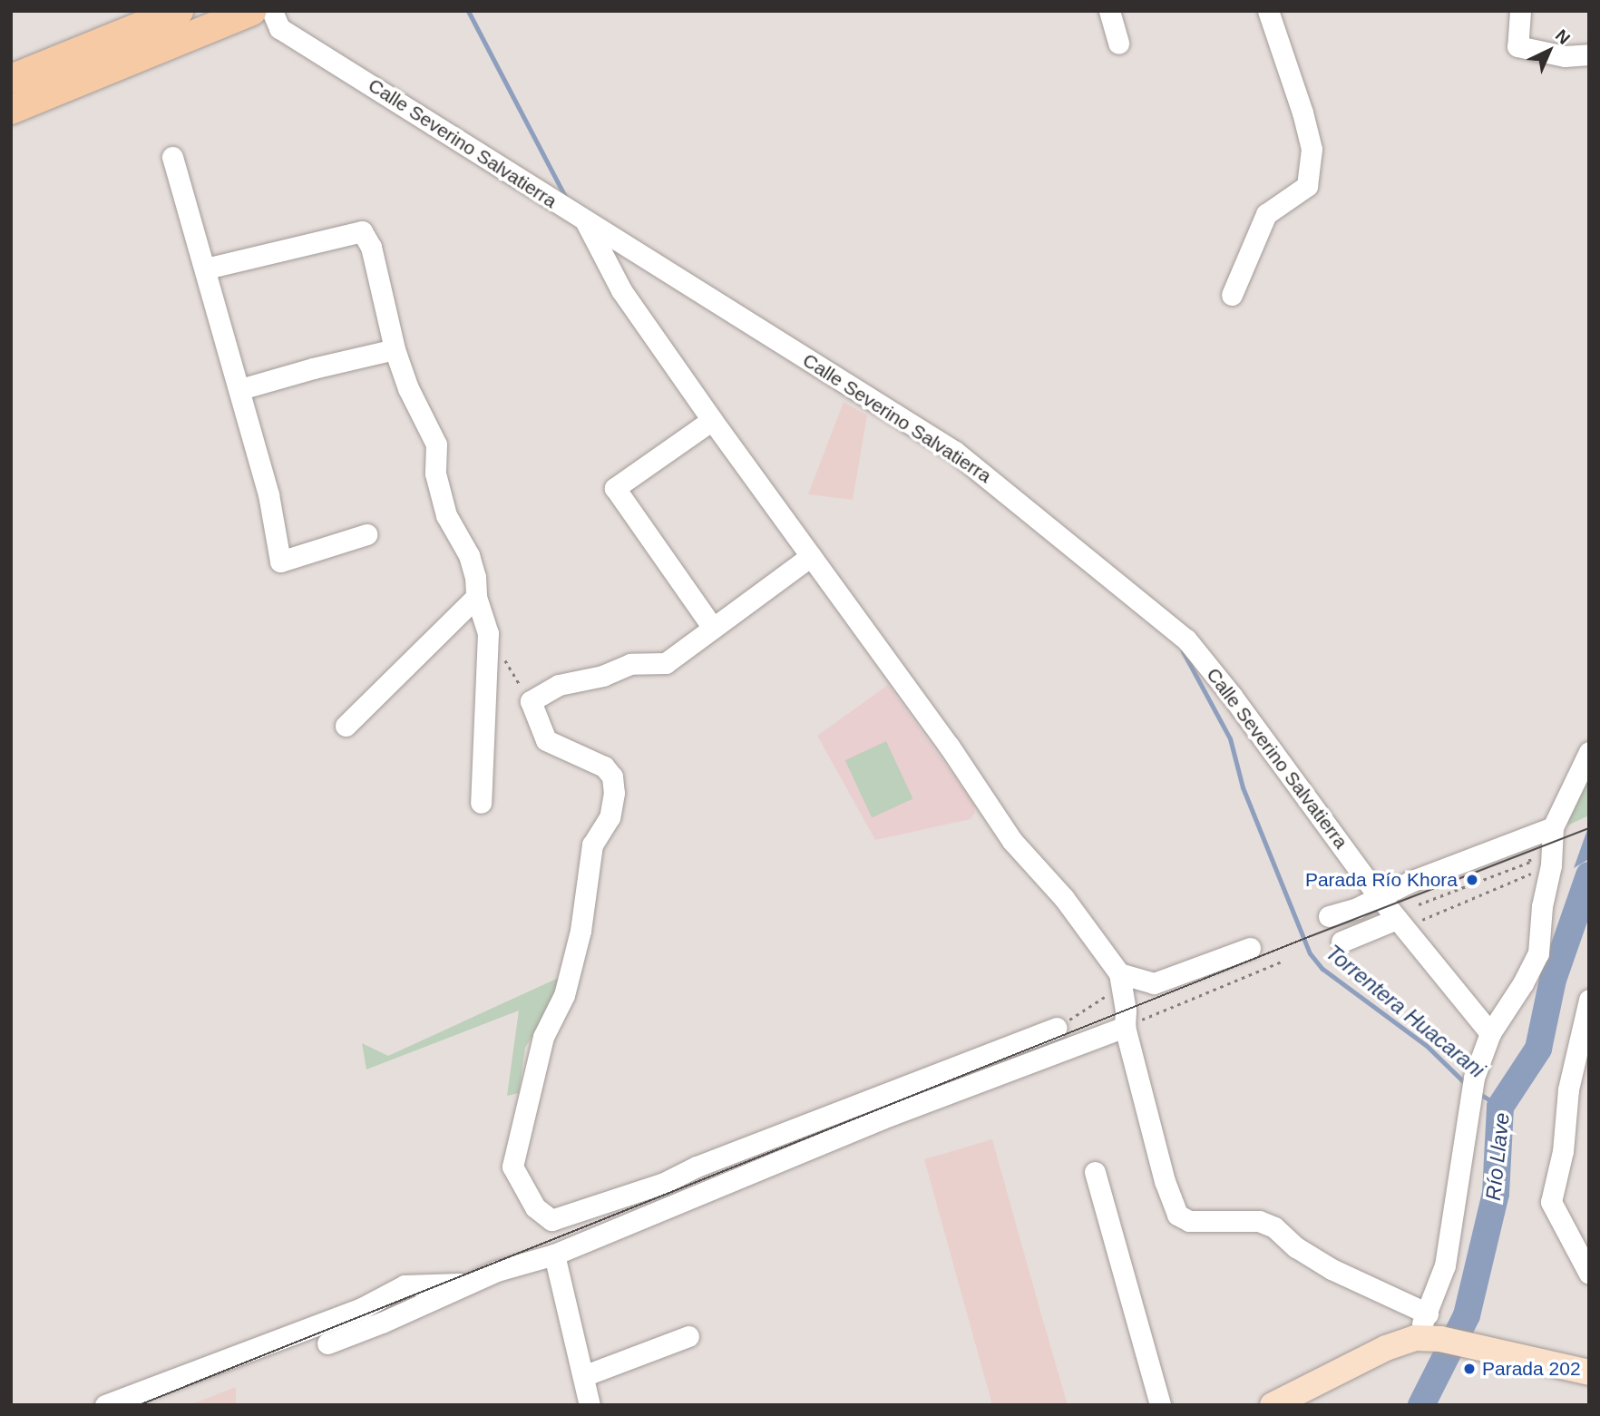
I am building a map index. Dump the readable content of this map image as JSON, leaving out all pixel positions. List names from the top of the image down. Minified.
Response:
{"streets":{"street":["Calle Severino Salvatierra"]},"water":["Torrentera Huacarani","Río Llave"],"places":["Parada Río Khora","Parada 202"],"north":"top right"}
